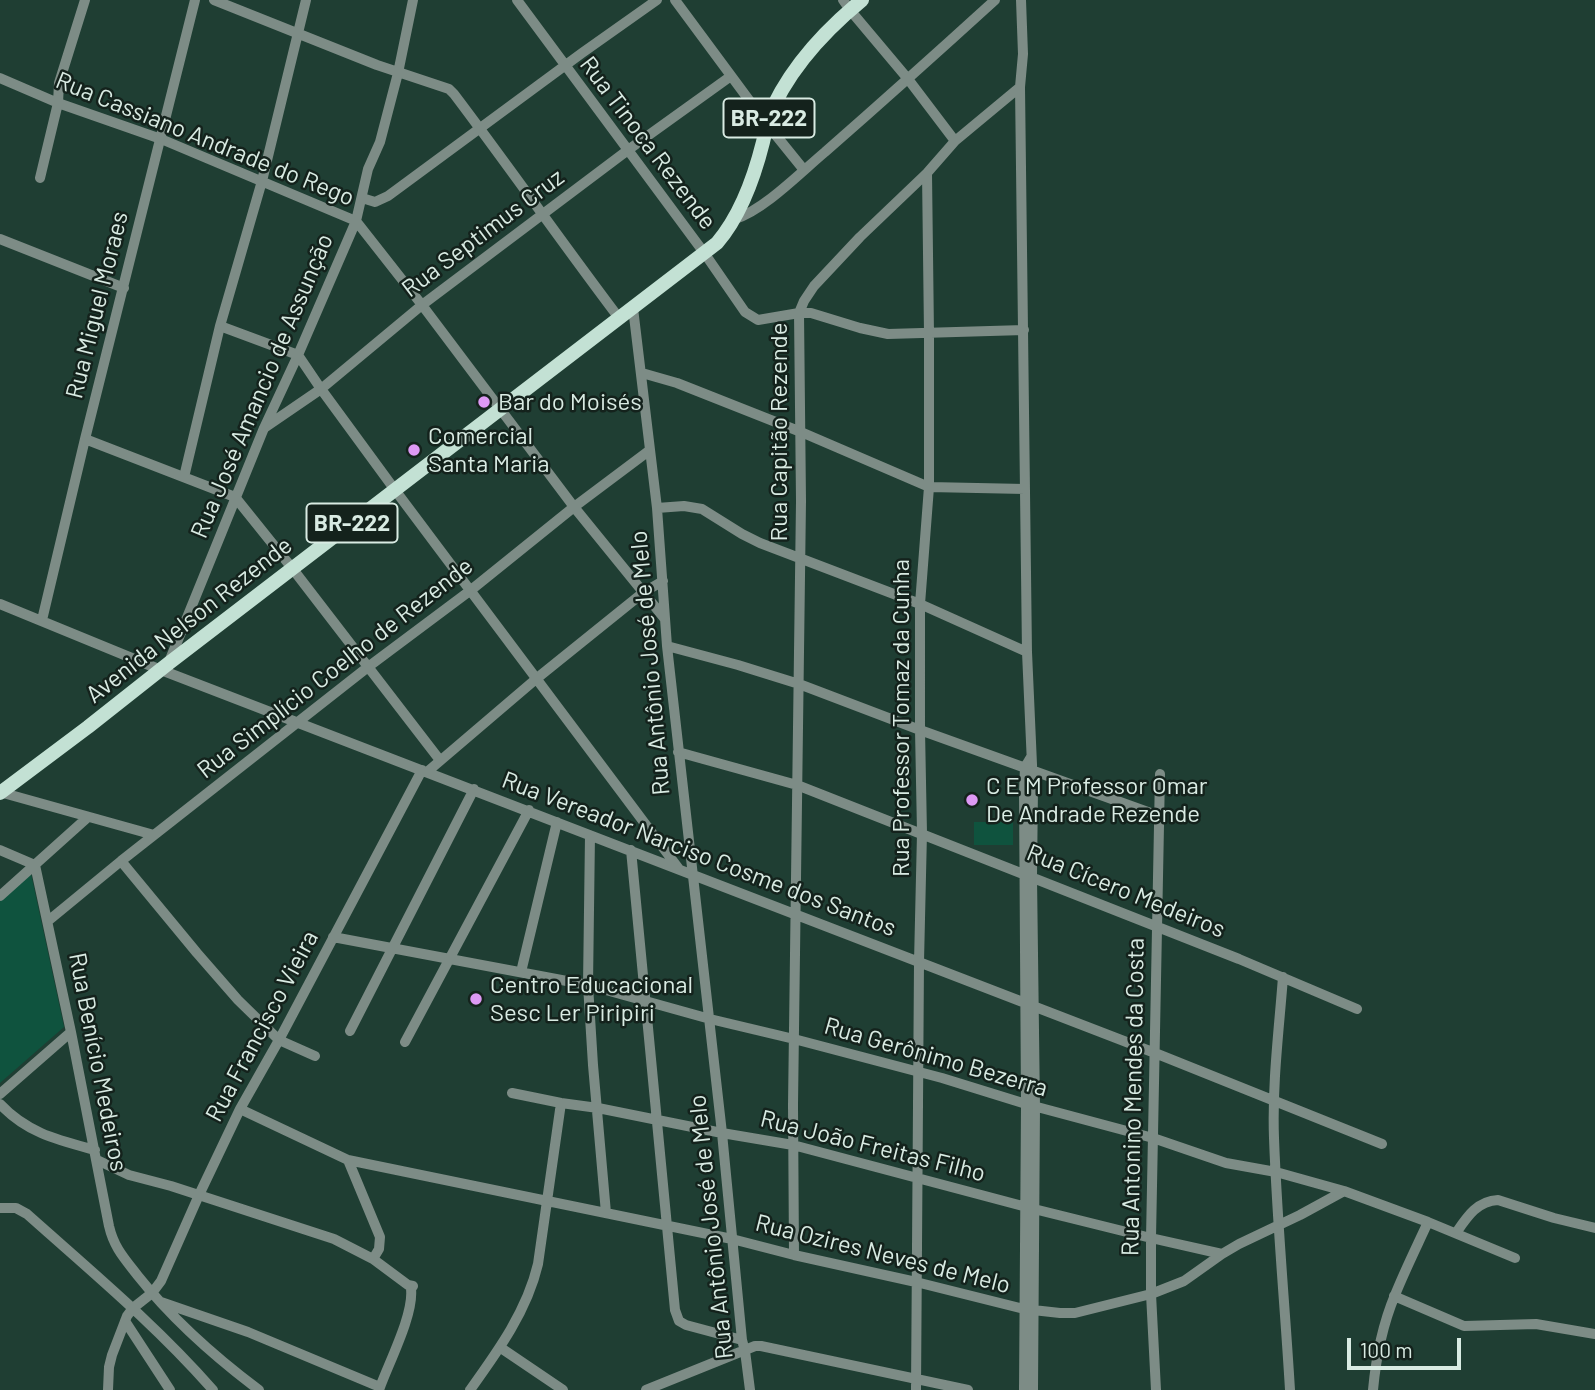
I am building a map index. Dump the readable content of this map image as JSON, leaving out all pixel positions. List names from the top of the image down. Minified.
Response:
{"streets":{"main road":["BR-222","Avenida Nelson Rezende"],"street":["Rua Cassiano Andrade do Rego","Rua Tinoca Rezende","Rua Septimus Cruz","Rua Miguel Moraes","Rua José Amancio de Assunção","Rua Capitão Rezende","Rua Antônio José de Melo","Rua Simplício Coelho de Rezende","Rua Professor Tomaz da Cunha","Rua Vereador Narciso Cosme dos Santos","Rua Cícero Medeiros","Rua Francisco Vieira","Rua Gerônimo Bezerra","Rua Benício Medeiros","Rua Antonino Mendes da Costa","Rua João Freitas Filho","Rua Ozires Neves de Melo"]},"crossings":[["BR-222","Rua Tinoca Rezende"],["BR-222","Avenida Nelson Rezende"],["Rua Cassiano Andrade do Rego","Rua Septimus Cruz"],["Rua Cassiano Andrade do Rego","Rua Miguel Moraes"],["Rua Cassiano Andrade do Rego","Rua José Amancio de Assunção"],["Rua Cassiano Andrade do Rego","Avenida Nelson Rezende"],["Rua Cassiano Andrade do Rego","Rua Antônio José de Melo"],["Rua Cassiano Andrade do Rego","Rua Simplício Coelho de Rezende"],["Rua Cassiano Andrade do Rego","Rua Francisco Vieira"],["Rua Tinoca Rezende","Rua Septimus Cruz"],["Rua Tinoca Rezende","Rua Capitão Rezende"],["Rua Tinoca Rezende","Avenida Nelson Rezende"],["Rua Septimus Cruz","Rua José Amancio de Assunção"],["Rua Miguel Moraes","Rua Vereador Narciso Cosme dos Santos"],["Rua José Amancio de Assunção","Avenida Nelson Rezende"],["Rua José Amancio de Assunção","Rua Vereador Narciso Cosme dos Santos"],["Rua Capitão Rezende","Rua Professor Tomaz da Cunha"],["Rua Capitão Rezende","Rua Vereador Narciso Cosme dos Santos"],["Rua Capitão Rezende","Rua Cícero Medeiros"],["Rua Capitão Rezende","Rua Gerônimo Bezerra"],["Rua Capitão Rezende","Rua João Freitas Filho"],["Rua Capitão Rezende","Rua Ozires Neves de Melo"],["Avenida Nelson Rezende","Rua Antônio José de Melo"],["Avenida Nelson Rezende","Rua Vereador Narciso Cosme dos Santos"],["Rua Antônio José de Melo","Rua Simplício Coelho de Rezende"],["Rua Antônio José de Melo","Rua Vereador Narciso Cosme dos Santos"],["Rua Antônio José de Melo","Rua Cícero Medeiros"],["Rua Antônio José de Melo","Rua Francisco Vieira"],["Rua Antônio José de Melo","Rua Gerônimo Bezerra"],["Rua Antônio José de Melo","Rua João Freitas Filho"],["Rua Antônio José de Melo","Rua Ozires Neves de Melo"],["Rua Simplício Coelho de Rezende","Rua Vereador Narciso Cosme dos Santos"],["Rua Simplício Coelho de Rezende","Rua Benício Medeiros"],["Rua Professor Tomaz da Cunha","Rua Vereador Narciso Cosme dos Santos"],["Rua Professor Tomaz da Cunha","Rua Cícero Medeiros"],["Rua Professor Tomaz da Cunha","Rua Gerônimo Bezerra"],["Rua Professor Tomaz da Cunha","Rua João Freitas Filho"],["Rua Professor Tomaz da Cunha","Rua Ozires Neves de Melo"],["Rua Vereador Narciso Cosme dos Santos","Rua Francisco Vieira"],["Rua Vereador Narciso Cosme dos Santos","Rua Antonino Mendes da Costa"],["Rua Cícero Medeiros","Rua Antonino Mendes da Costa"],["Rua Francisco Vieira","Rua Gerônimo Bezerra"],["Rua Francisco Vieira","Rua Benício Medeiros"],["Rua Francisco Vieira","Rua Ozires Neves de Melo"],["Rua Gerônimo Bezerra","Rua Antonino Mendes da Costa"],["Rua Gerônimo Bezerra","Rua Ozires Neves de Melo"],["Rua Antonino Mendes da Costa","Rua João Freitas Filho"],["Rua Antonino Mendes da Costa","Rua Ozires Neves de Melo"],["Rua João Freitas Filho","Rua Ozires Neves de Melo"]],"places":["Bar do Moisés","Comercial Santa Maria","C E M Professor Omar De Andrade Rezende","Centro Educacional Sesc Ler Piripiri"],"scale_bar":"100 m"}
